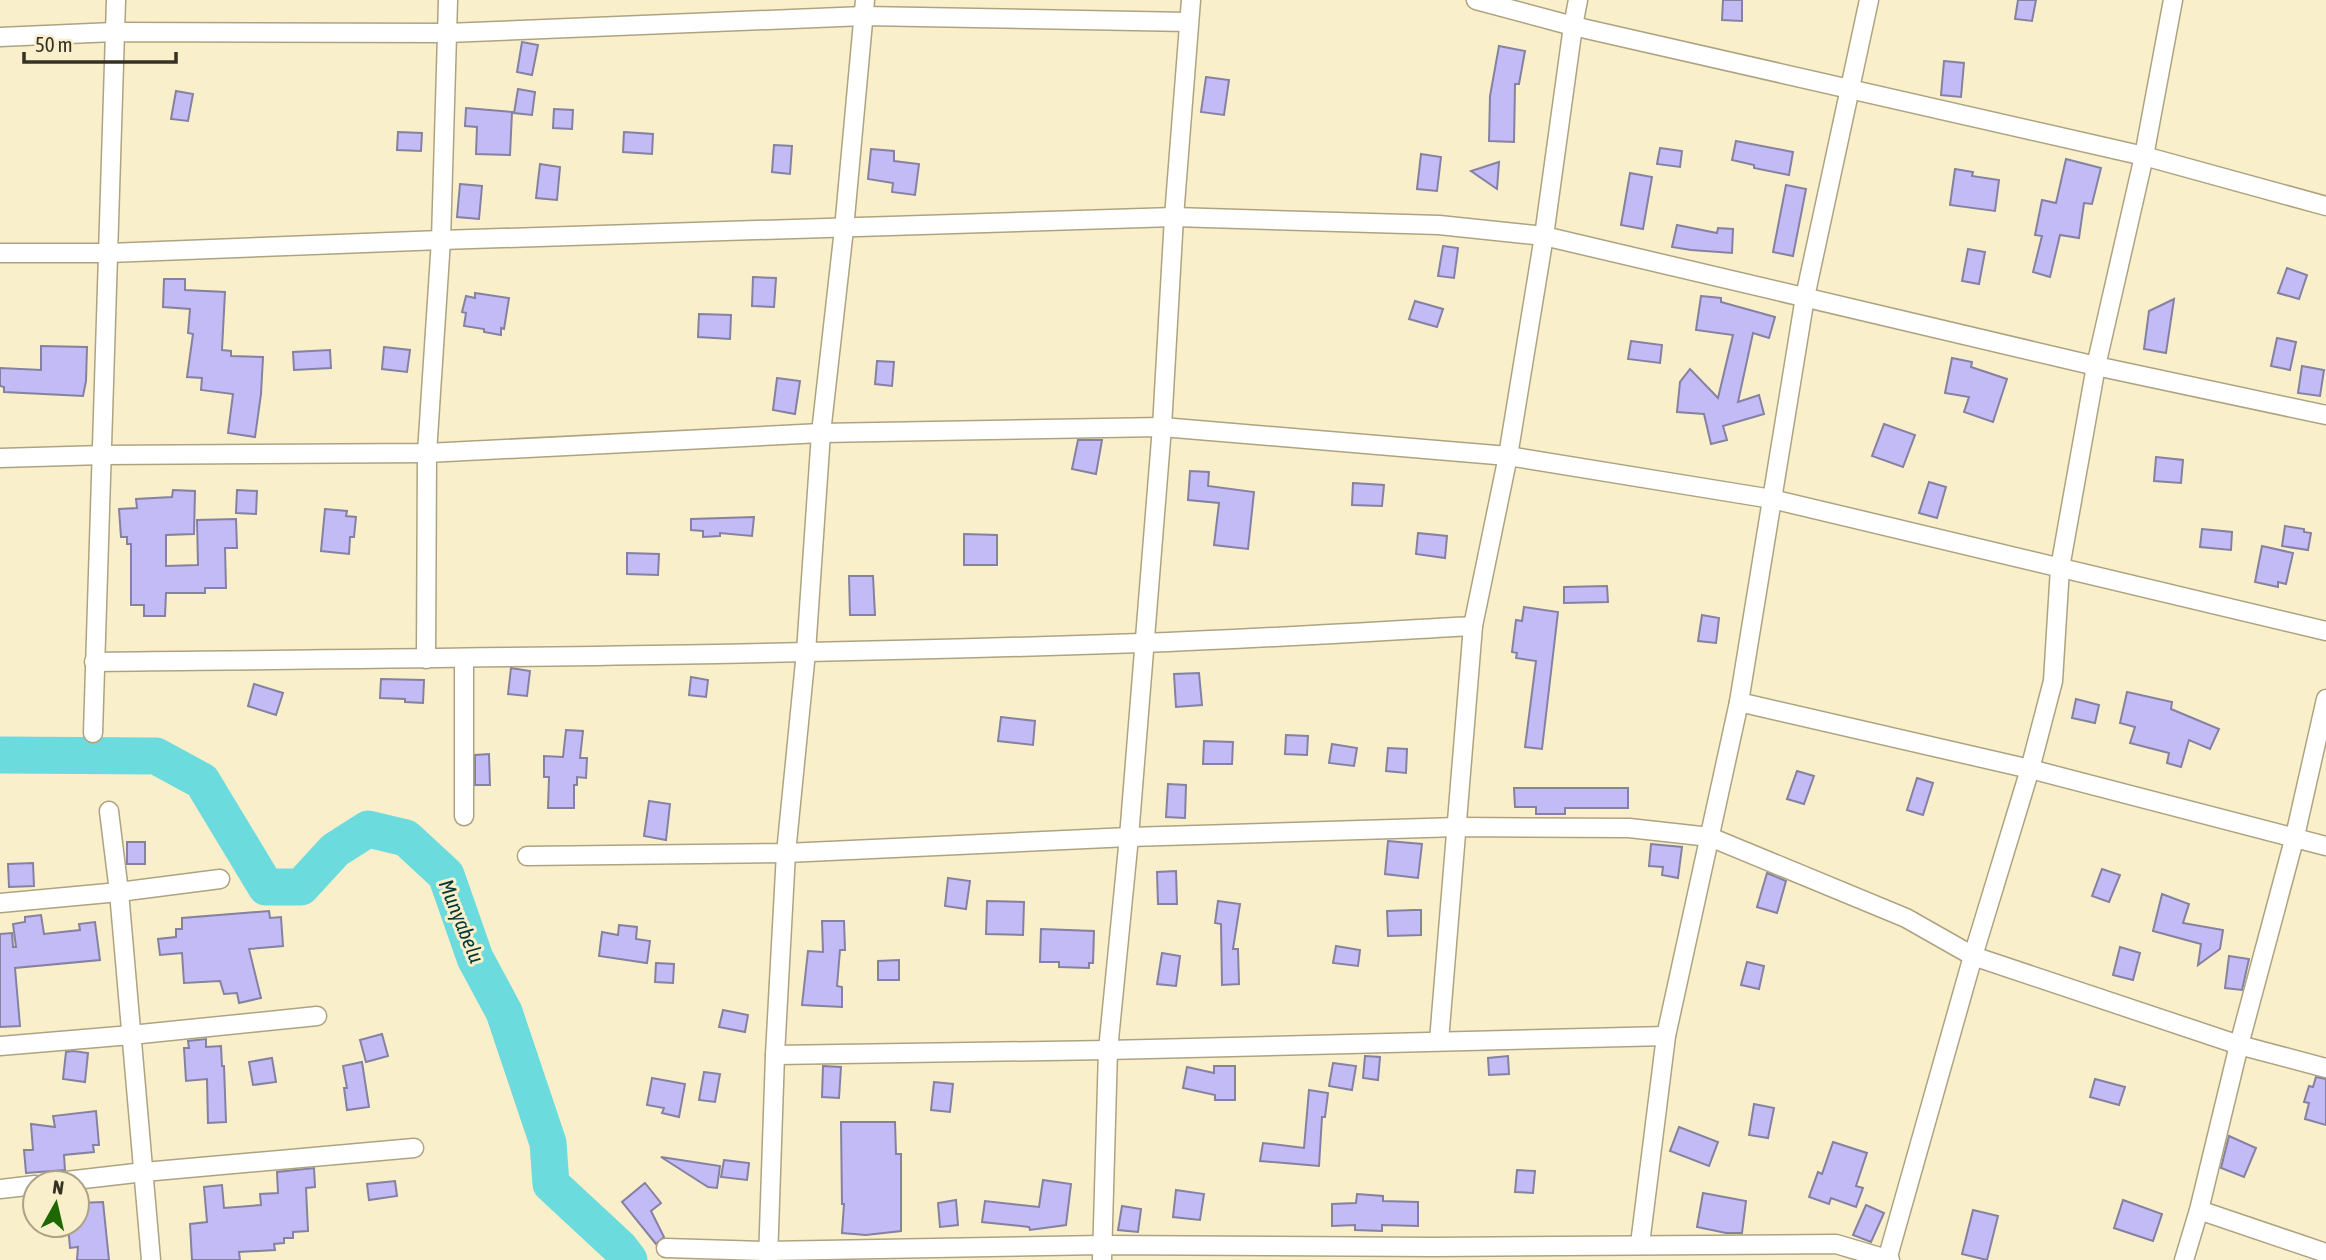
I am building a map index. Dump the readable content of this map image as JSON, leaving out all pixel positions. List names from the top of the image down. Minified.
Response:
{"water":["Munyabelu"],"scale_bar":"50 m","north":"top"}
